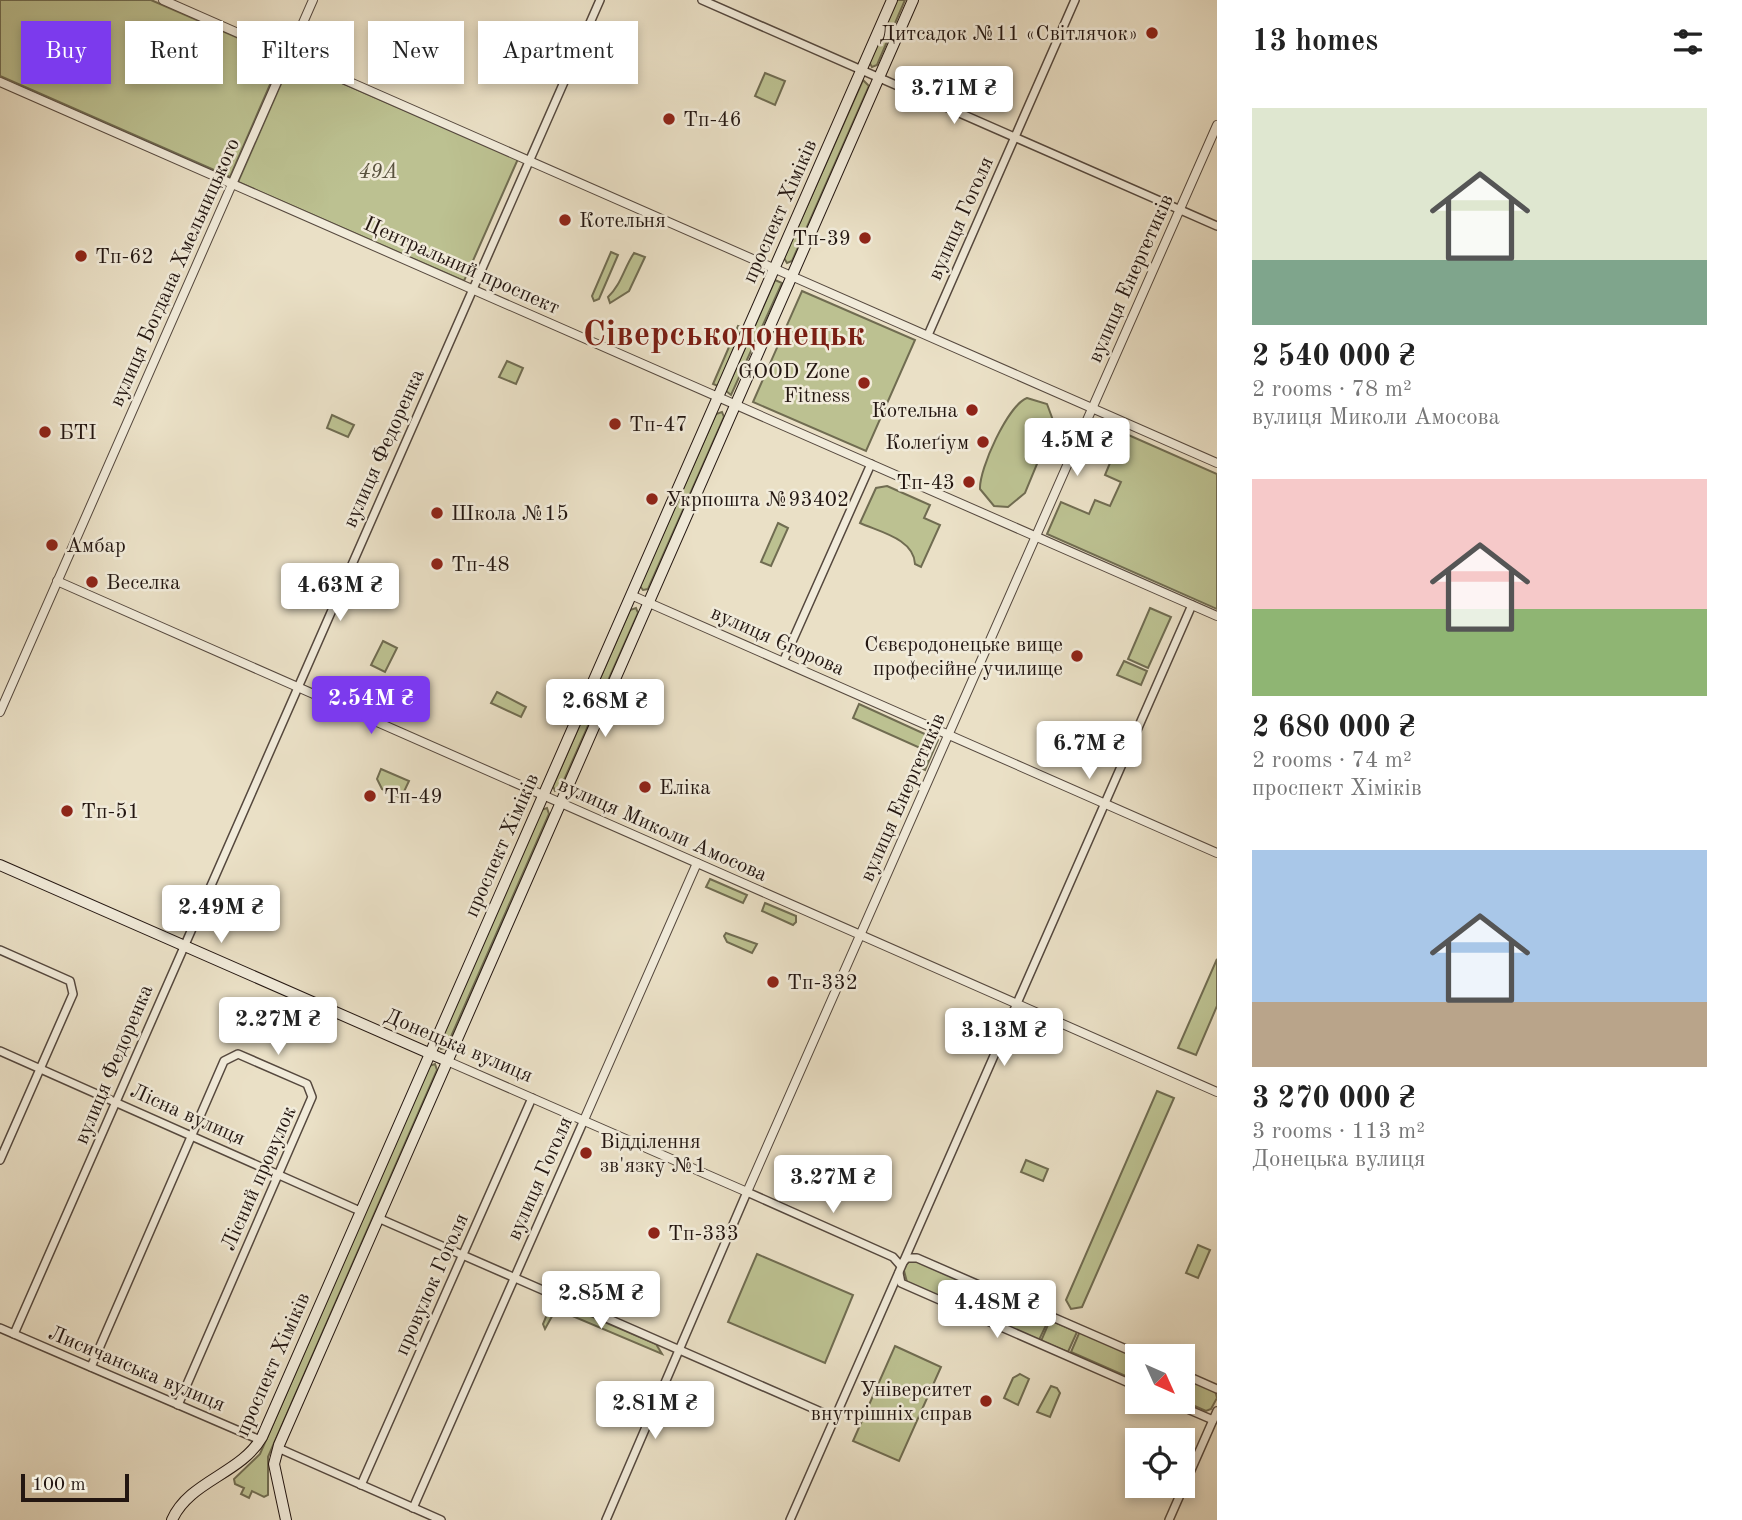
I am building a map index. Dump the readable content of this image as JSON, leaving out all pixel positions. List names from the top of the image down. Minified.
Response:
{"streets":{"main road":["проспект Хіміків","Донецька вулиця"],"street":["вулиця Гоголя","Центральний проспект","вулиця Богдана Хмельницького","вулиця Енергетиків","вулиця Федоренка","вулиця Єгорова","вулиця Миколи Амосова","Лісна вулиця","Лісний провулок","провулок Гоголя","Лисичанська вулиця"]},"crossings":[["проспект Хіміків","Центральний проспект"],["проспект Хіміків","вулиця Єгорова"],["проспект Хіміків","вулиця Миколи Амосова"],["проспект Хіміків","Донецька вулиця"],["проспект Хіміків","Лісна вулиця"],["проспект Хіміків","Лисичанська вулиця"],["вулиця Гоголя","вулиця Миколи Амосова"],["вулиця Гоголя","Донецька вулиця"],["Центральний проспект","вулиця Богдана Хмельницького"],["Центральний проспект","вулиця Енергетиків"],["Центральний проспект","вулиця Федоренка"],["вулиця Богдана Хмельницького","вулиця Миколи Амосова"],["вулиця Енергетиків","вулиця Єгорова"],["вулиця Енергетиків","вулиця Миколи Амосова"],["вулиця Енергетиків","Донецька вулиця"],["вулиця Федоренка","вулиця Миколи Амосова"],["вулиця Федоренка","Донецька вулиця"],["вулиця Федоренка","Лісна вулиця"],["вулиця Федоренка","Лисичанська вулиця"],["Донецька вулиця","провулок Гоголя"],["Лісна вулиця","Лісний провулок"],["Лісний провулок","Лисичанська вулиця"]],"districts":["Сіверськодонецьк"],"parks":["49А"],"places":["Дитсадок №11 «Світлячок»","Тп-46","Котельня","Тп-39","Тп-62","GOOD Zone Fitness","Котельна","Тп-47","БТІ","Колеґіум","Тп-43","Укрпошта №93402","Школа №15","Амбар","Тп-48","Веселка","Сєвєродонецьке вище професійне училище","Еліка","Тп-49","Тп-51","Тп-332","Відділення зв'язку №1","Тп-333","Університет внутрішніх справ"],"scale_bar":"100 m","north":"bottom right","page":{"heading":"13 homes","chip":["Buy","Rent","Filters","New","Apartment"],"price":["3.71M ₴","4.5M ₴","4.63M ₴","2.54M ₴","2.68M ₴","6.7M ₴","2.49M ₴","2.27M ₴","3.13M ₴","3.27M ₴","2.85M ₴","4.48M ₴","2.81M ₴"],"list":[{"name":"2 540 000 ₴","note":"2 rooms · 78 m² · вулиця Миколи Амосова"},{"name":"2 680 000 ₴","note":"2 rooms · 74 m² · проспект Хіміків"},{"name":"3 270 000 ₴","note":"3 rooms · 113 m² · Донецька вулиця"}],"scale":"100 m"}}
